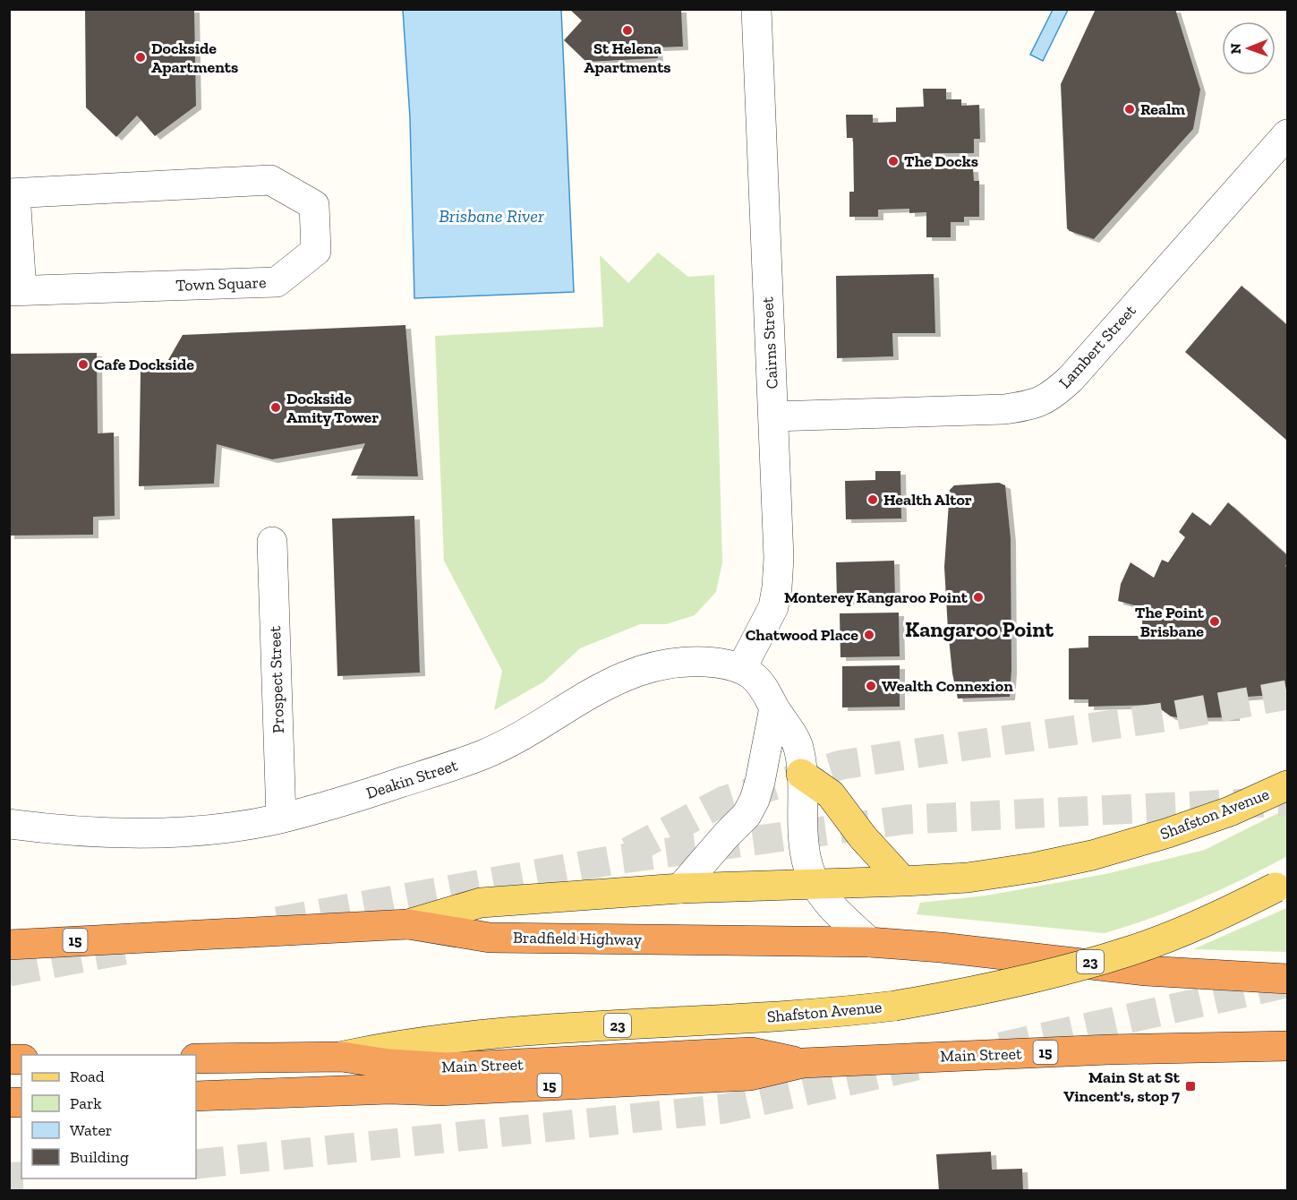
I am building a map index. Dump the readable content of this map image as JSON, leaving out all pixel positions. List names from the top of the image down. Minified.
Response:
{"streets":{"highway":["Bradfield Highway","15","Main Street"],"main road":["Shafston Avenue","23"],"street":["Town Square","Cairns Street","Lambert Street","Prospect Street","Deakin Street"]},"crossings":[["Cairns Street","Lambert Street"],["Cairns Street","Deakin Street"],["Prospect Street","Deakin Street"],["Deakin Street","Shafston Avenue"],["Deakin Street","Bradfield Highway"],["Shafston Avenue","Bradfield Highway"],["Shafston Avenue","Main Street"]],"districts":["Kangaroo Point"],"water":["Brisbane River"],"places":{"other":["St Helena Apartments","Dockside Apartments","Realm","The Docks","Cafe Dockside","Dockside Amity Tower","Health Altor","Monterey Kangaroo Point","The Point Brisbane","Chatwood Place","Wealth Connexion"],"transit":["Main St at St Vincent's, stop 7"]},"legend":["Road","Park","Water","Building"],"north":"left"}
